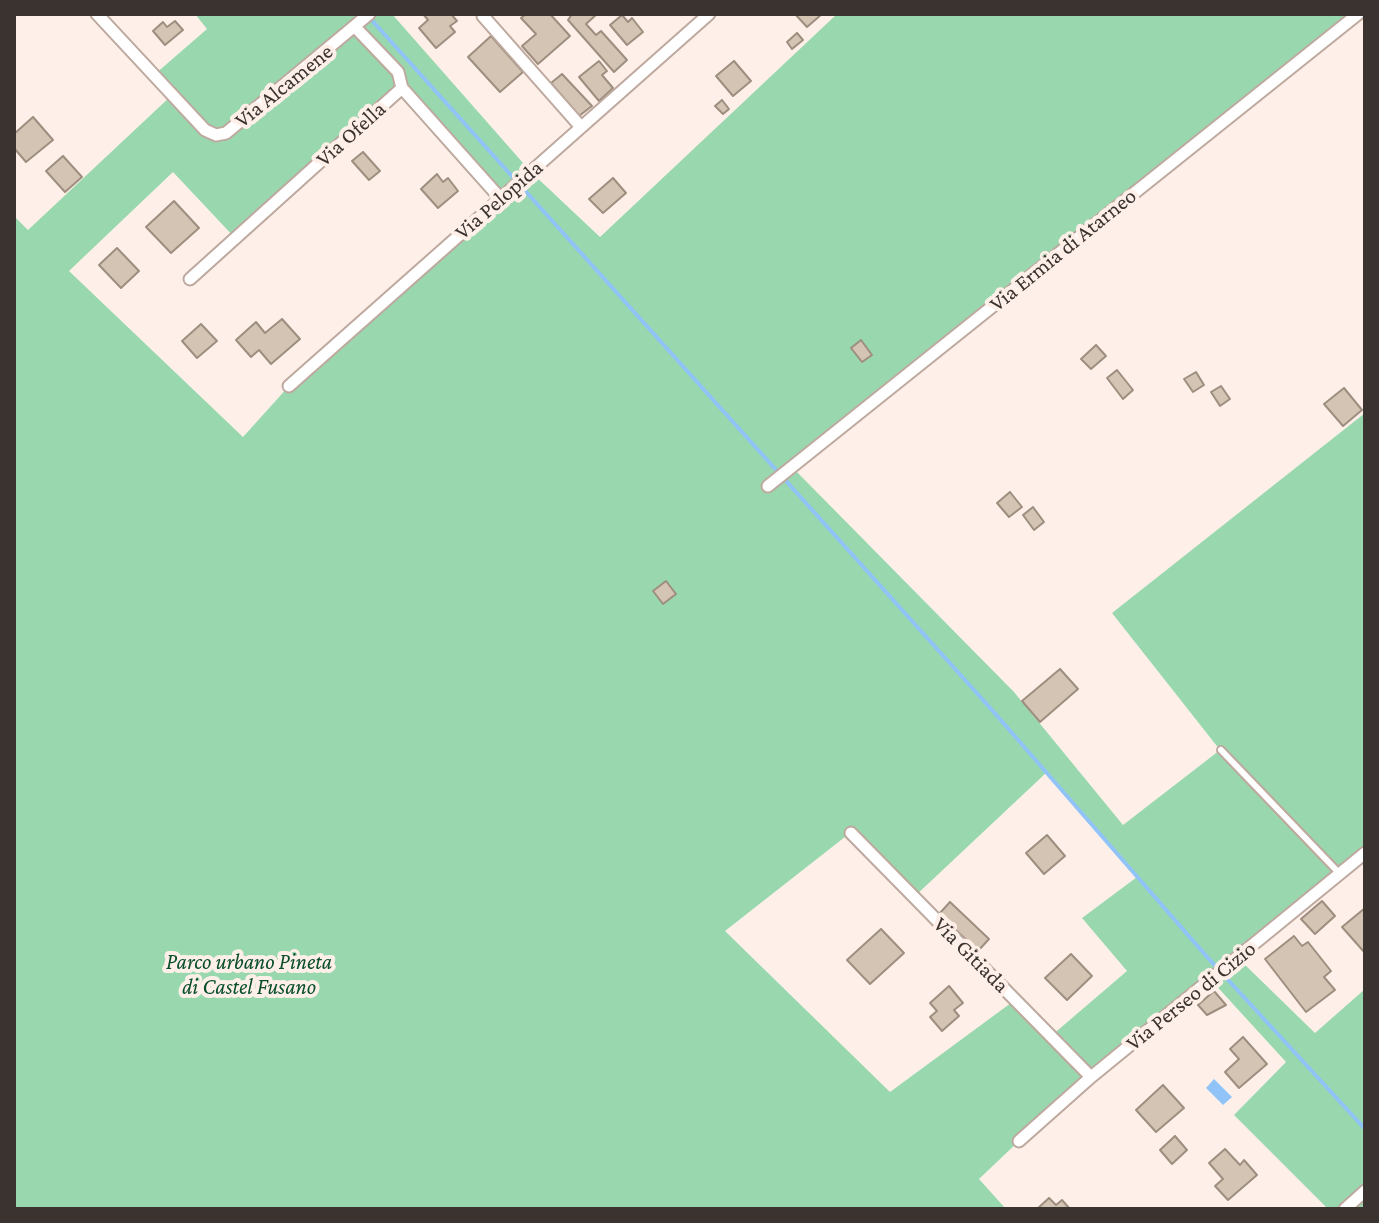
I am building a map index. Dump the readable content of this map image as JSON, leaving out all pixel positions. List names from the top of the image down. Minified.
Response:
{"streets":{"street":["Via Alcamene","Via Ofella","Via Pelopida","Via Ermia di Atarneo","Via Gitiada","Via Perseo di Cizio"]},"crossings":[["Via Ofella","Via Pelopida"],["Via Gitiada","Via Perseo di Cizio"]],"parks":["Parco urbano Pineta di Castel Fusano"]}
